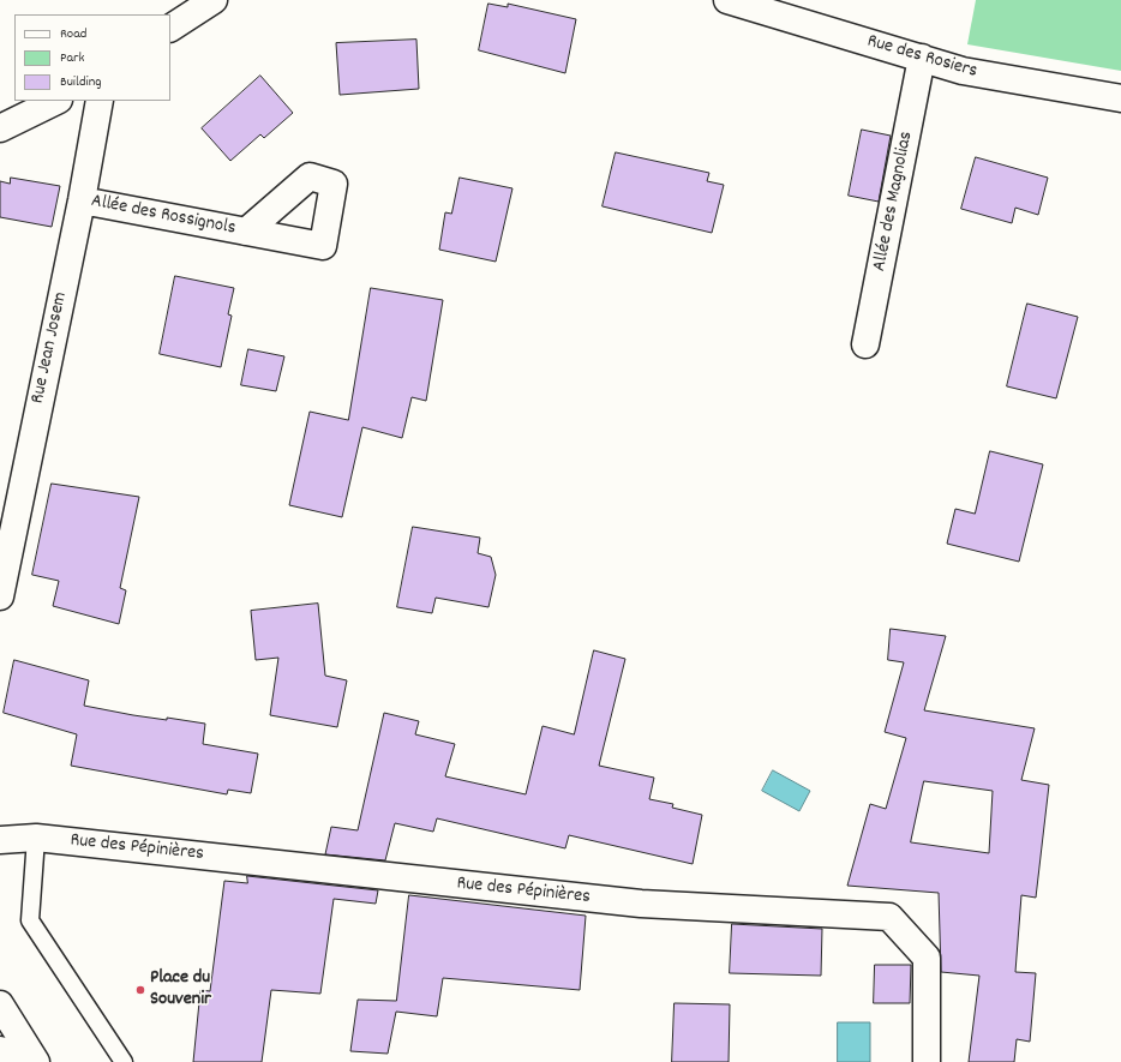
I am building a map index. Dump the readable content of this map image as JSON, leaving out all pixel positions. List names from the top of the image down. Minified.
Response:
{"streets":{"street":["Rue des Rosiers","Allée des Magnolias","Allée des Rossignols","Rue Jean Josem","Rue des Pépinières"]},"crossings":[["Rue des Rosiers","Allée des Magnolias"],["Allée des Rossignols","Rue Jean Josem"]],"places":["Place du Souvenir"],"legend":["Road","Park","Building"]}
